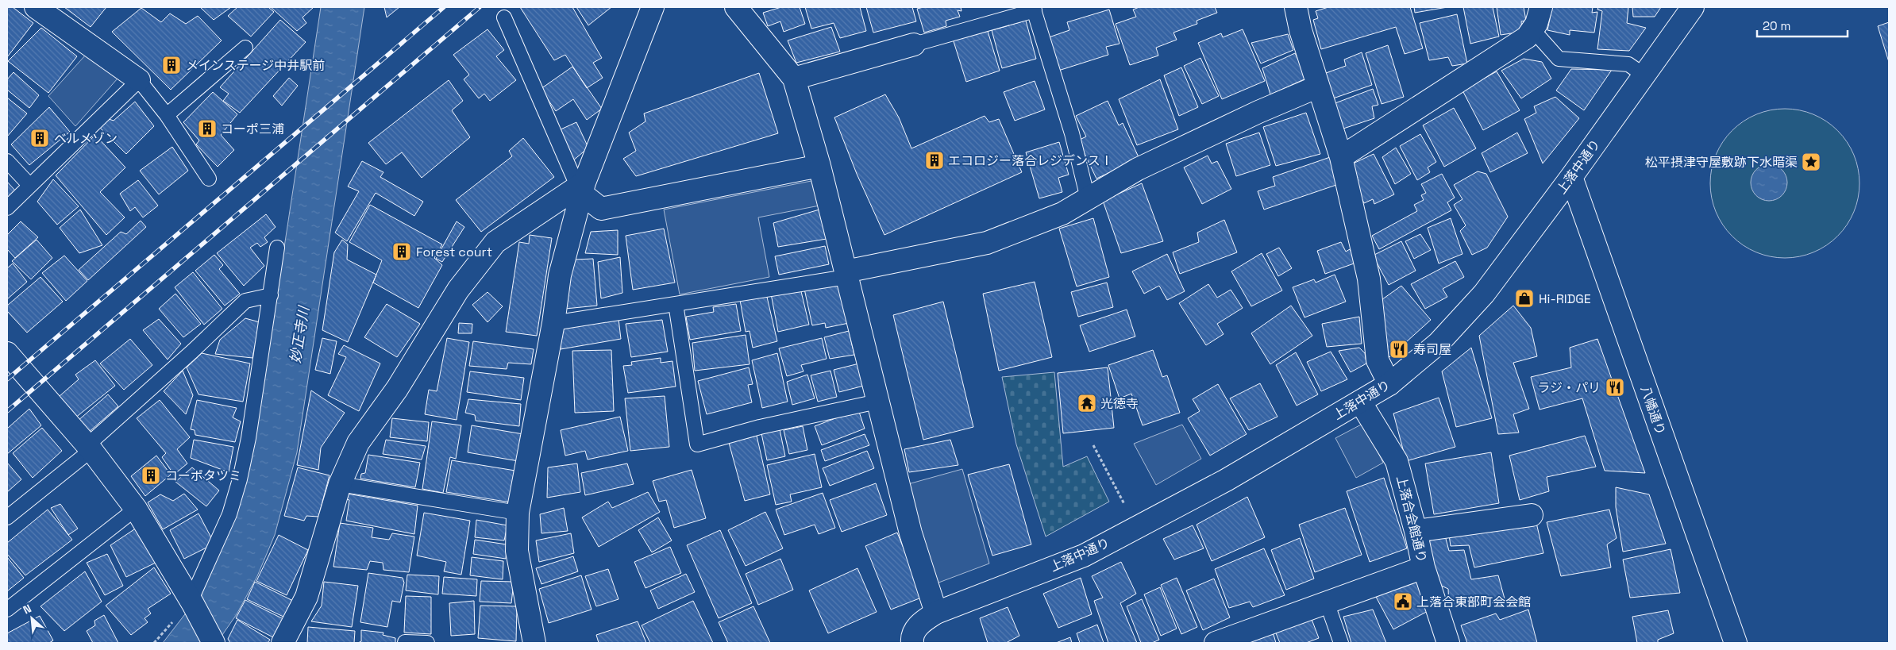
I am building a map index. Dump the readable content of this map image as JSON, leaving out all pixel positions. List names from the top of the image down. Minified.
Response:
{"streets":{"street":["上落中通り","八幡通り","上落合会館通り"]},"crossings":[["上落中通り","八幡通り"],["上落中通り","上落合会館通り"]],"water":["妙正寺川"],"places":{"building":["メインステージ中井駅前","コーポ三浦","ベルメゾン","エコロジー落合レジデンスⅠ","Forest court","コーポタツミ"],"place":["松平摂津守屋敷跡下水暗渠"],"shop":["Hi-RIDGE"],"restaurant":["寿司屋","ラジ・パリ"],"temple":["光徳寺"],"public building":["上落合東部町会会館"]},"scale_bar":"20 m","north":"top left"}
